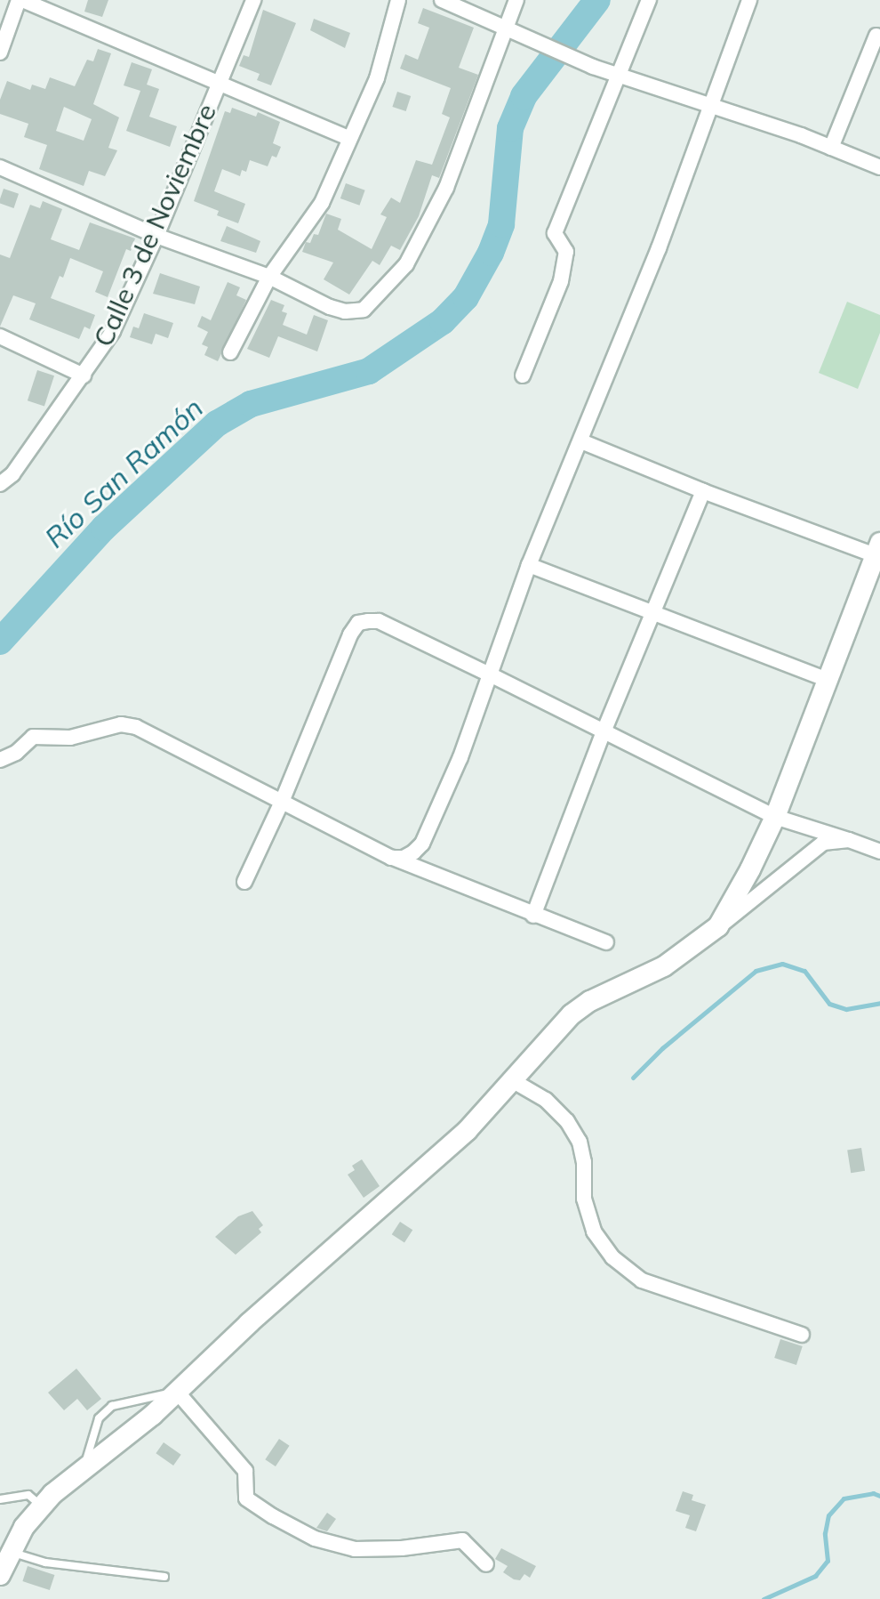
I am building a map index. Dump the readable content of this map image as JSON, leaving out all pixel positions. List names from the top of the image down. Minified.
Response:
{"streets":{"street":["Calle 3 de Noviembre"]},"water":["Río San Ramón"]}
